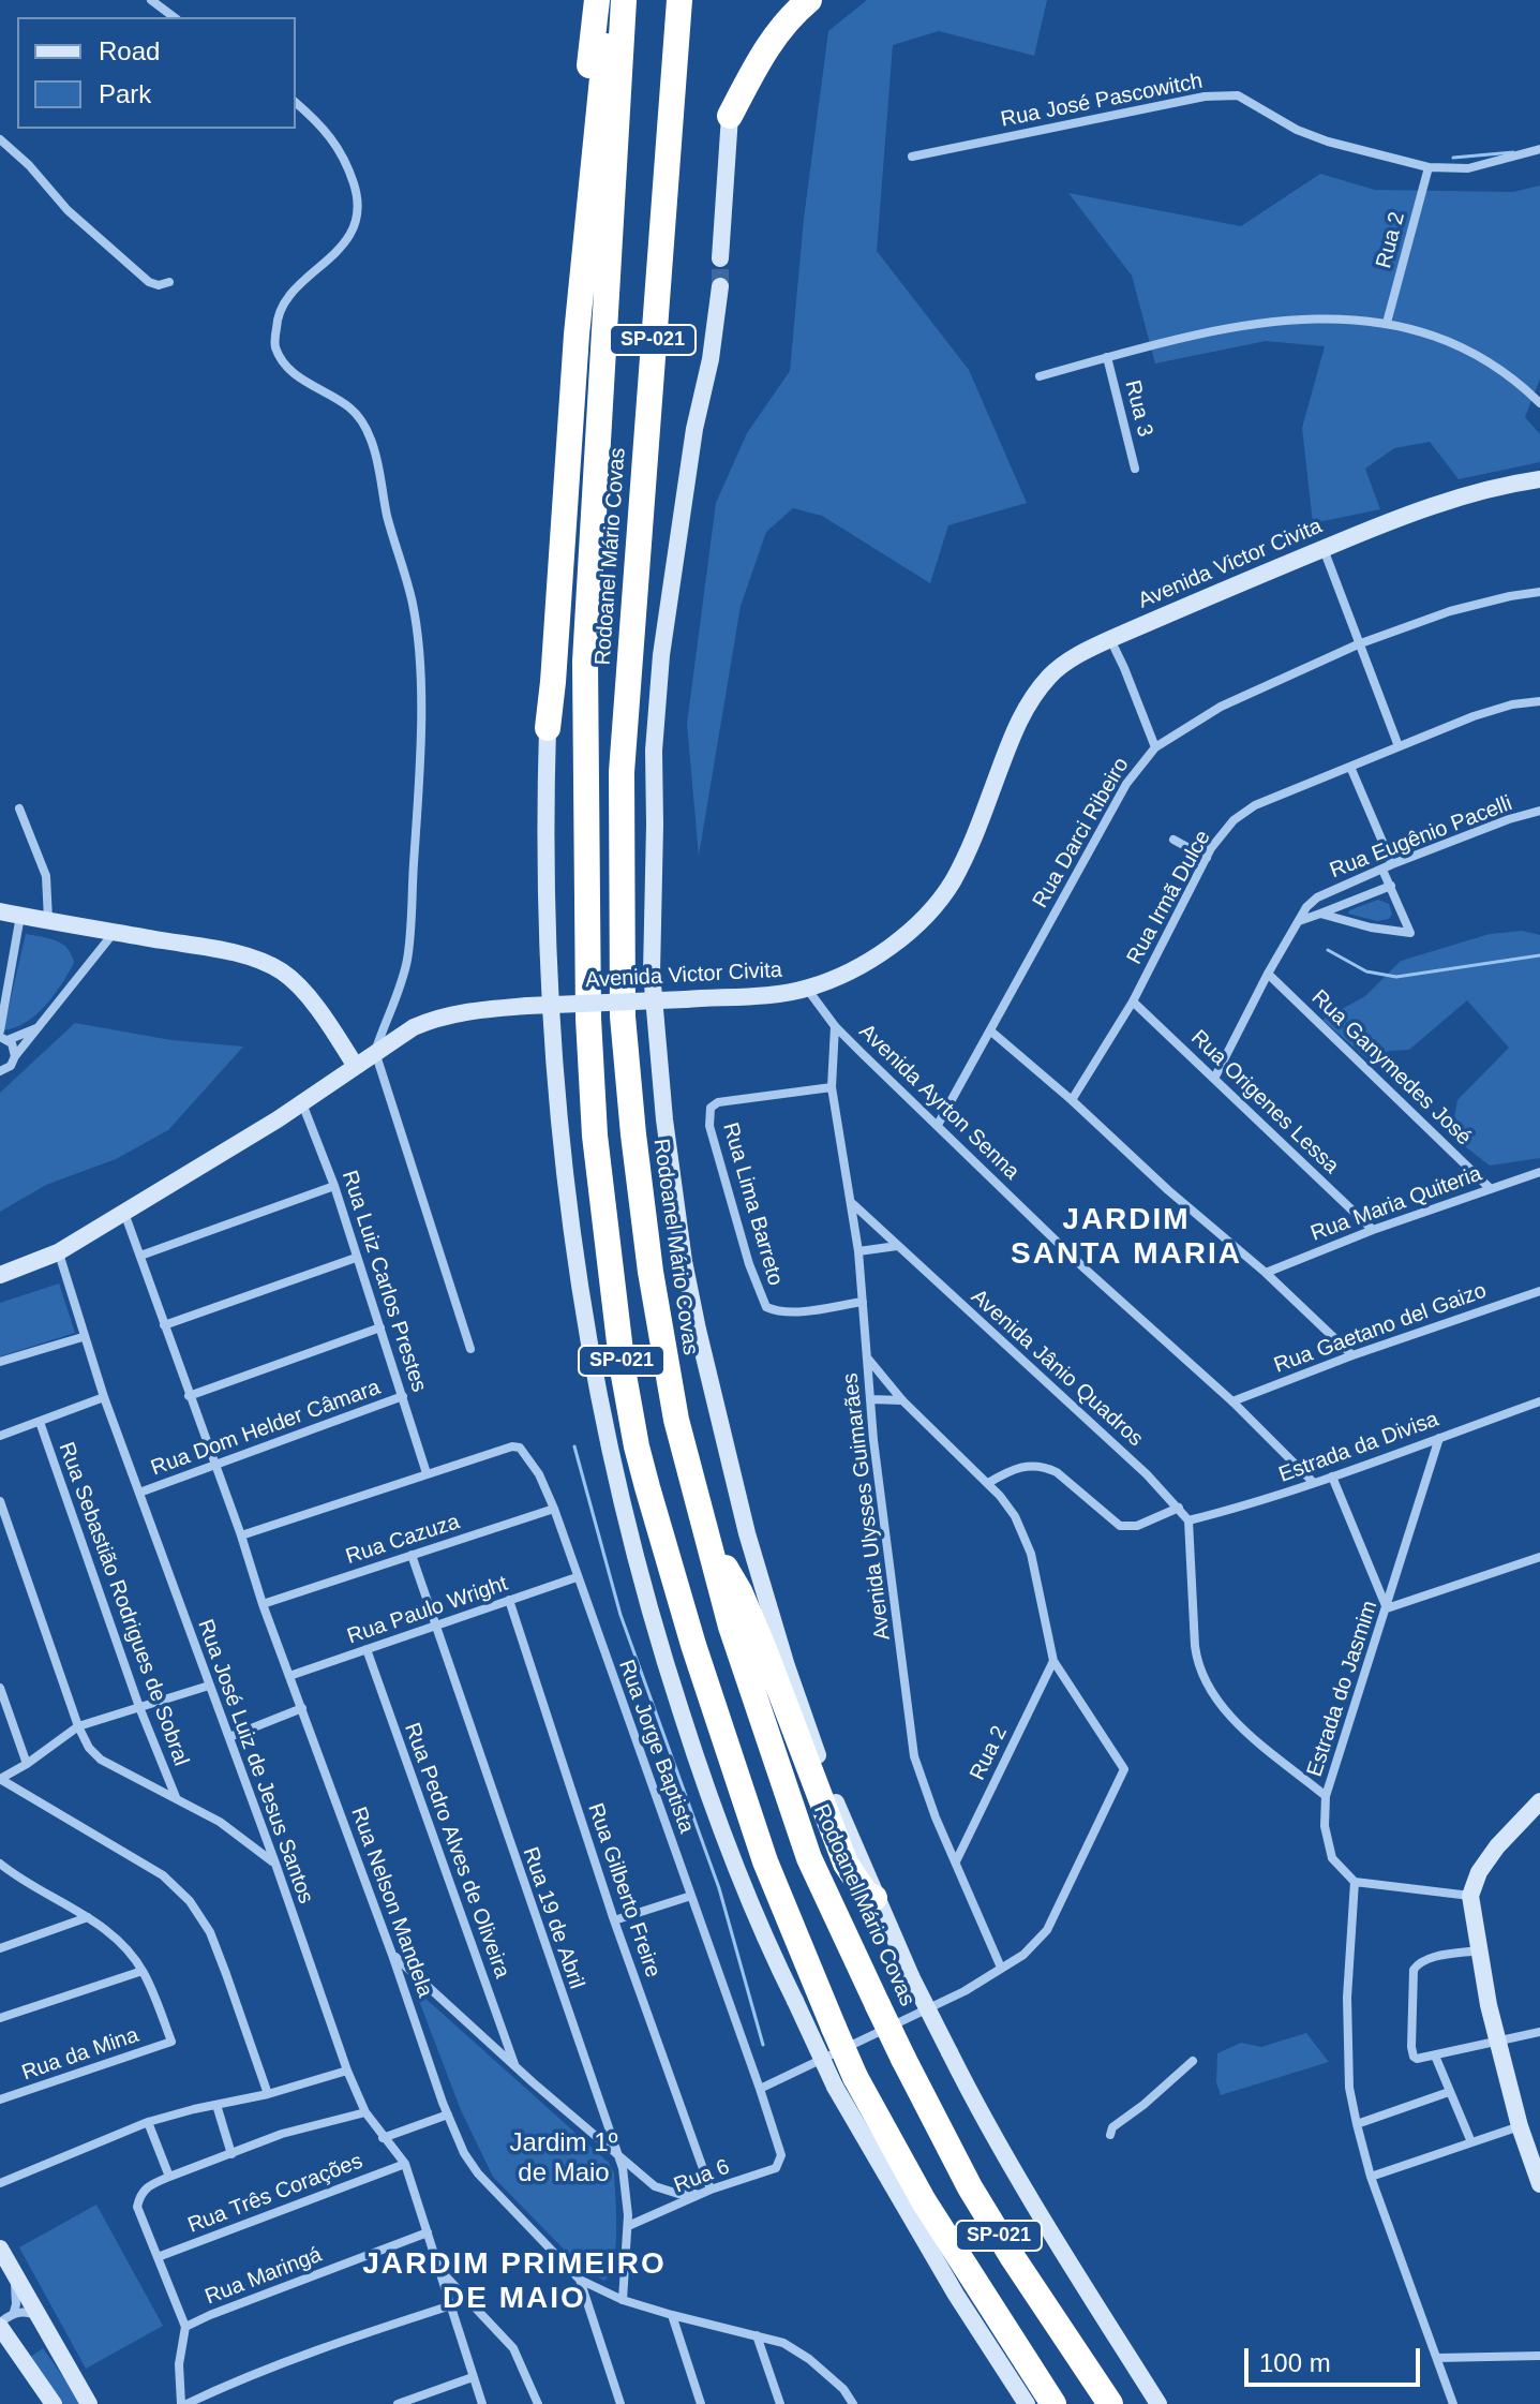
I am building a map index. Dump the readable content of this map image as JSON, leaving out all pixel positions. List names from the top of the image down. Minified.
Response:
{"streets":{"highway":["SP-021","Rodoanel Mário Covas"],"main road":["Avenida Victor Civita"],"street":["Rua José Pascowitch","Rua 2","Rua 3","Rua Darci Ribeiro","Rua Eugênio Pacelli","Rua Irmã Dulce","Rua Ganymedes José","Avenida Ayrton Senna","Rua Origenes Lessa","Rua Lima Barreto","Rua Maria Quiteria","Rua Luiz Carlos Prestes","Rua Gaetano del Gaizo","Avenida Jânio Quadros","Rua Dom Helder Câmara","Estrada da Divisa","Avenida Ulysses Guimarães","Rua Cazuza","Rua Sebastião Rodrigues de Sobral","Rua Paulo Wright","Estrada do Jasmim","Rua Jorge Baptista","Rua José Luiz de Jesus Santos","Rua Pedro Alves de Oliveira","Rua Gilberto Freire","Rua Nelson Mandela","Rua 19 de Abril","Rua da Mina","Rua 6","Rua Três Corações","Rua Maringá"]},"crossings":[["Rua José Pascowitch","Rua 2"],["Rua 2","Avenida Ulysses Guimarães"],["Avenida Victor Civita","Avenida Ayrton Senna"],["Avenida Victor Civita","Rua Luiz Carlos Prestes"],["Avenida Victor Civita","Rua José Luiz de Jesus Santos"],["Avenida Victor Civita","Rua Nelson Mandela"],["Rua Darci Ribeiro","Avenida Ayrton Senna"],["Rua Eugênio Pacelli","Rua Ganymedes José"],["Rua Eugênio Pacelli","Rua Origenes Lessa"],["Rua Irmã Dulce","Rua Origenes Lessa"],["Rua Ganymedes José","Rua Maria Quiteria"],["Avenida Ayrton Senna","Rua Gaetano del Gaizo"],["Avenida Ayrton Senna","Estrada da Divisa"],["Avenida Ayrton Senna","Avenida Ulysses Guimarães"],["Rua Origenes Lessa","Rua Maria Quiteria"],["Rua Lima Barreto","Avenida Ulysses Guimarães"],["Rua Luiz Carlos Prestes","Rua Dom Helder Câmara"],["Rua Luiz Carlos Prestes","Rua Jorge Baptista"],["Avenida Jânio Quadros","Estrada da Divisa"],["Avenida Jânio Quadros","Avenida Ulysses Guimarães"],["Rua Dom Helder Câmara","Rua José Luiz de Jesus Santos"],["Rua Dom Helder Câmara","Rua Nelson Mandela"],["Estrada da Divisa","Estrada do Jasmim"],["Rua Cazuza","Rua Jorge Baptista"],["Rua Cazuza","Rua Nelson Mandela"],["Rua Cazuza","Rua 19 de Abril"],["Rua Paulo Wright","Rua Jorge Baptista"],["Rua Paulo Wright","Rua Pedro Alves de Oliveira"],["Rua Paulo Wright","Rua Gilberto Freire"],["Rua Paulo Wright","Rua Nelson Mandela"],["Rua Paulo Wright","Rua 19 de Abril"],["Rua Jorge Baptista","Rua 6"],["Rua José Luiz de Jesus Santos","Rua Três Corações"],["Rua José Luiz de Jesus Santos","Rua Maringá"],["Rua Gilberto Freire","Rua 6"],["Rua Nelson Mandela","Rua 19 de Abril"],["Rua 19 de Abril","Rua 6"]],"districts":["JARDIM SANTA MARIA","Jardim 1º de Maio","JARDIM PRIMEIRO DE MAIO"],"legend":["Road","Park"],"scale_bar":"100 m"}
